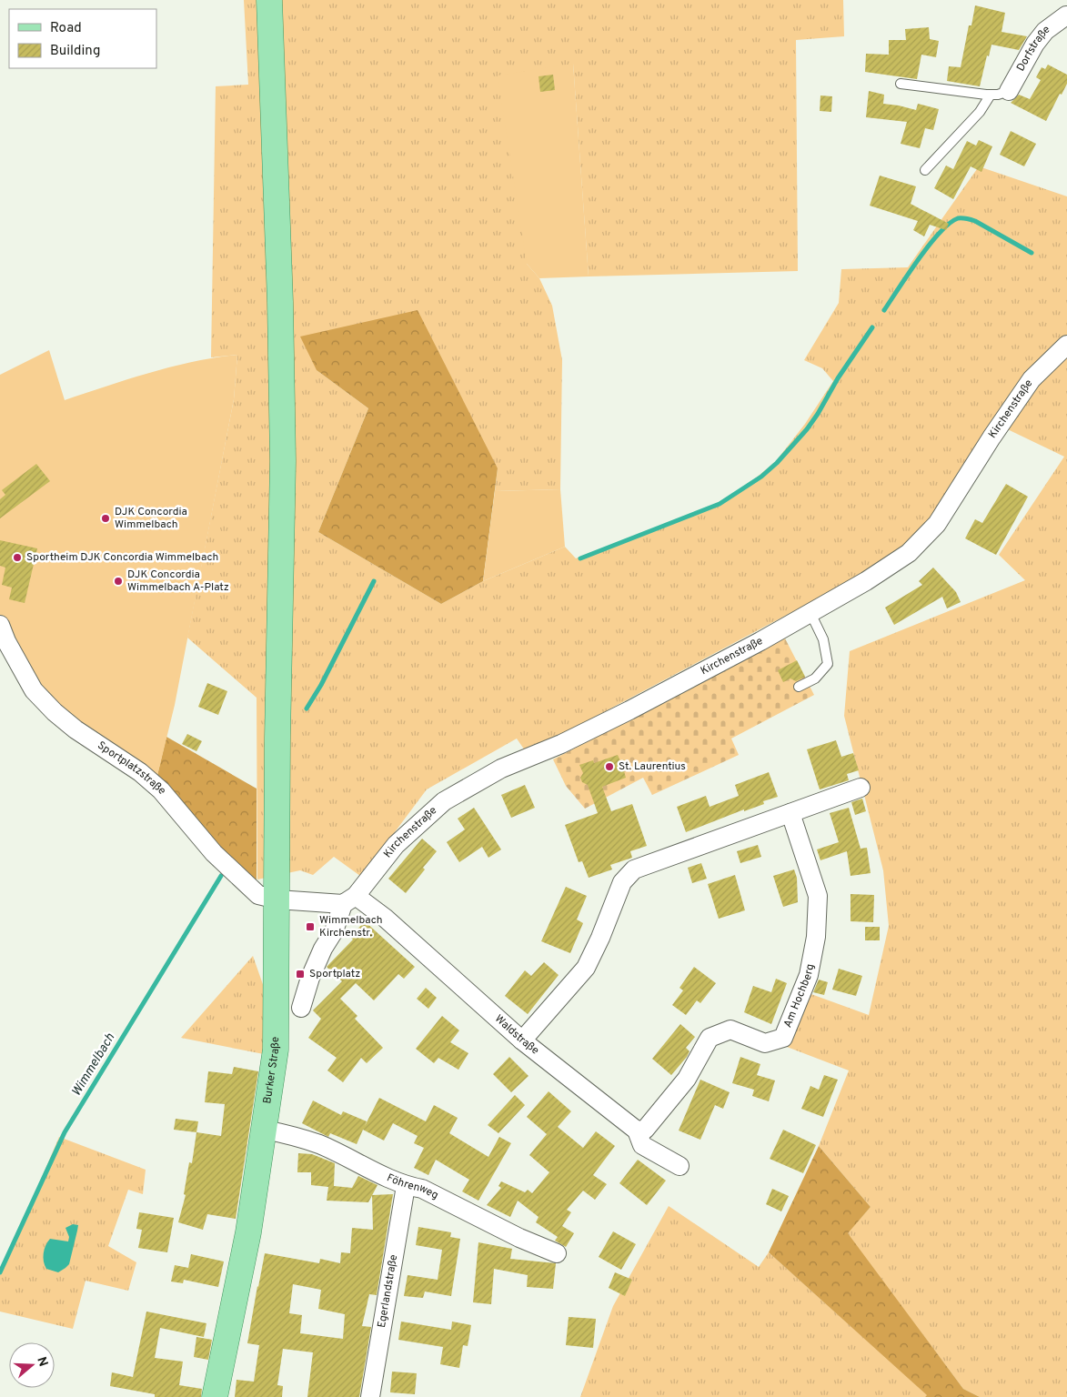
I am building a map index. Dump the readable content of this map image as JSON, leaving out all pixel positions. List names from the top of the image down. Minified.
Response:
{"streets":{"main road":["Burker Straße"],"street":["Dorfstraße","Kirchenstraße","Sportplatzstraße","Am Hochberg","Waldstraße","Föhrenweg","Egerlandstraße"]},"crossings":[["Kirchenstraße","Waldstraße"],["Sportplatzstraße","Burker Straße"],["Am Hochberg","Waldstraße"],["Burker Straße","Föhrenweg"],["Föhrenweg","Egerlandstraße"]],"water":["Wimmelbach"],"places":{"other":["DJK Concordia Wimmelbach","Sportheim DJK Concordia Wimmelbach","DJK Concordia Wimmelbach A-Platz","St. Laurentius"],"transit":["Wimmelbach Kirchenstr.","Sportplatz"]},"legend":["Road","Building"],"north":"right"}
